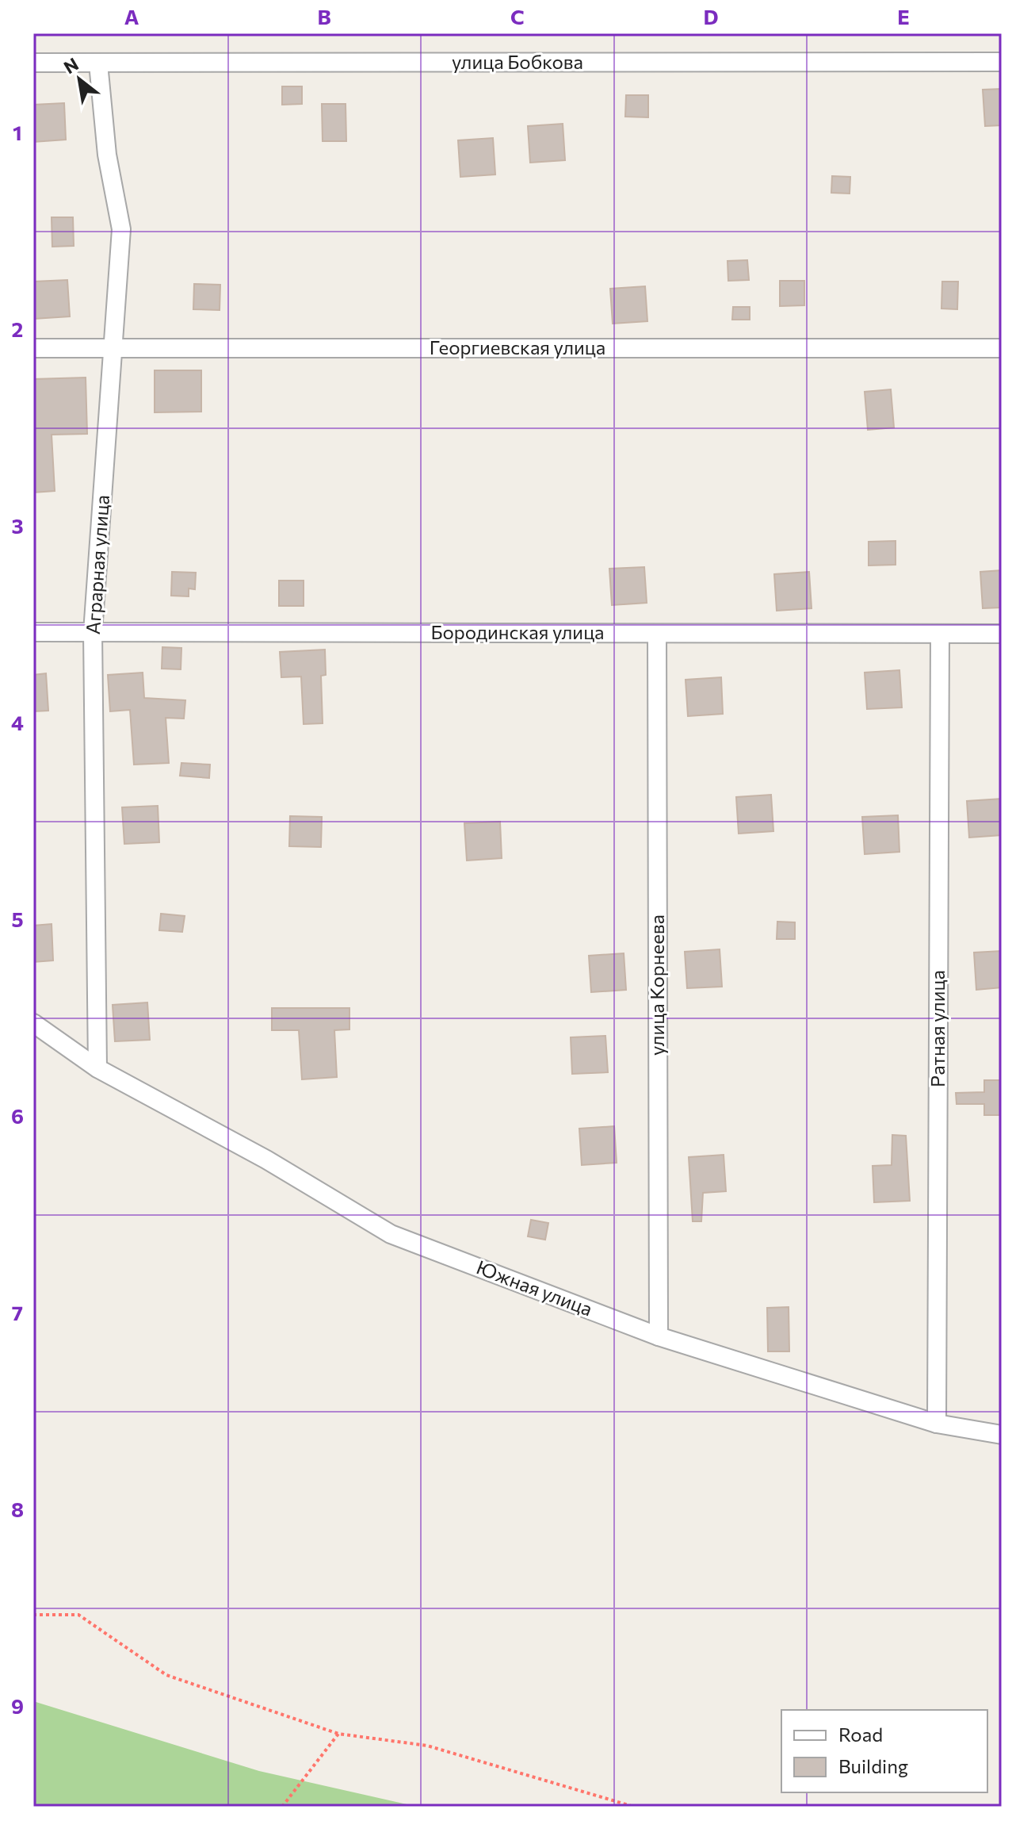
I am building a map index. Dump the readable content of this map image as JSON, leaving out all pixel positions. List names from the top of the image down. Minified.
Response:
{"streets":{"street":["улица Бобкова","Георгиевская улица","Аграрная улица","Бородинская улица","улица Корнеева","Ратная улица","Южная улица"]},"crossings":[["улица Бобкова","Аграрная улица"],["Георгиевская улица","Аграрная улица"],["Аграрная улица","Бородинская улица"],["Аграрная улица","Южная улица"],["Бородинская улица","улица Корнеева"],["Бородинская улица","Ратная улица"],["улица Корнеева","Южная улица"],["Ратная улица","Южная улица"]],"legend":["Road","Building"],"north":"top left","grid":{"columns":["A","B","C","D","E"],"rows":["1","2","3","4","5","6","7","8","9"]}}
